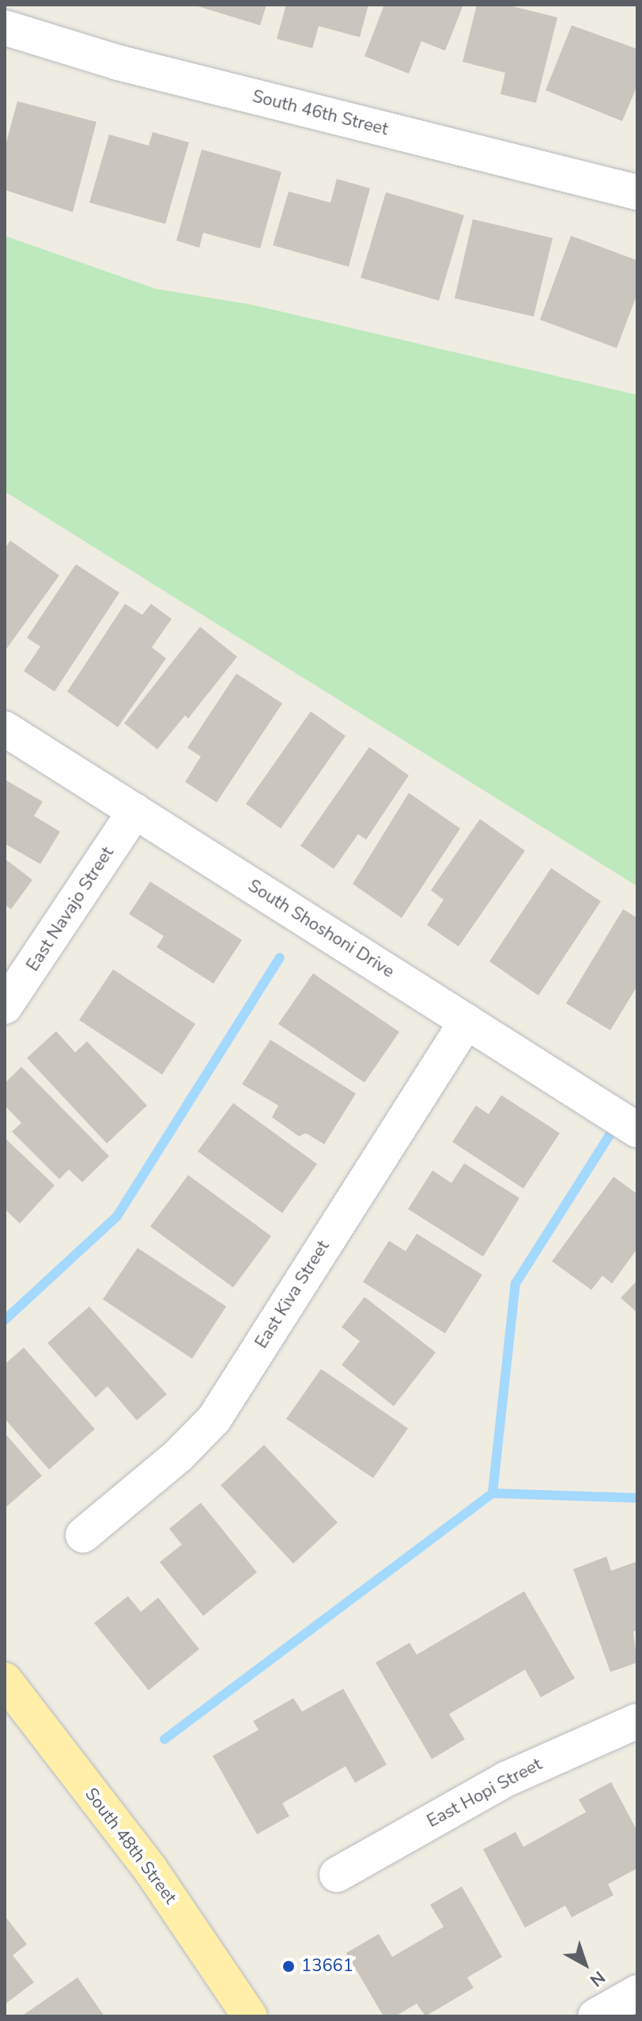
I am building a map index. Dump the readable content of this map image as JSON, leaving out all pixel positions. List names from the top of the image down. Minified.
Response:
{"streets":{"main road":["South 48th Street"],"street":["South 46th Street","East Navajo Street","South Shoshoni Drive","East Kiva Street","East Hopi Street"]},"crossings":[["East Navajo Street","South Shoshoni Drive"],["South Shoshoni Drive","East Kiva Street"]],"places":["13661"],"north":"bottom right"}
